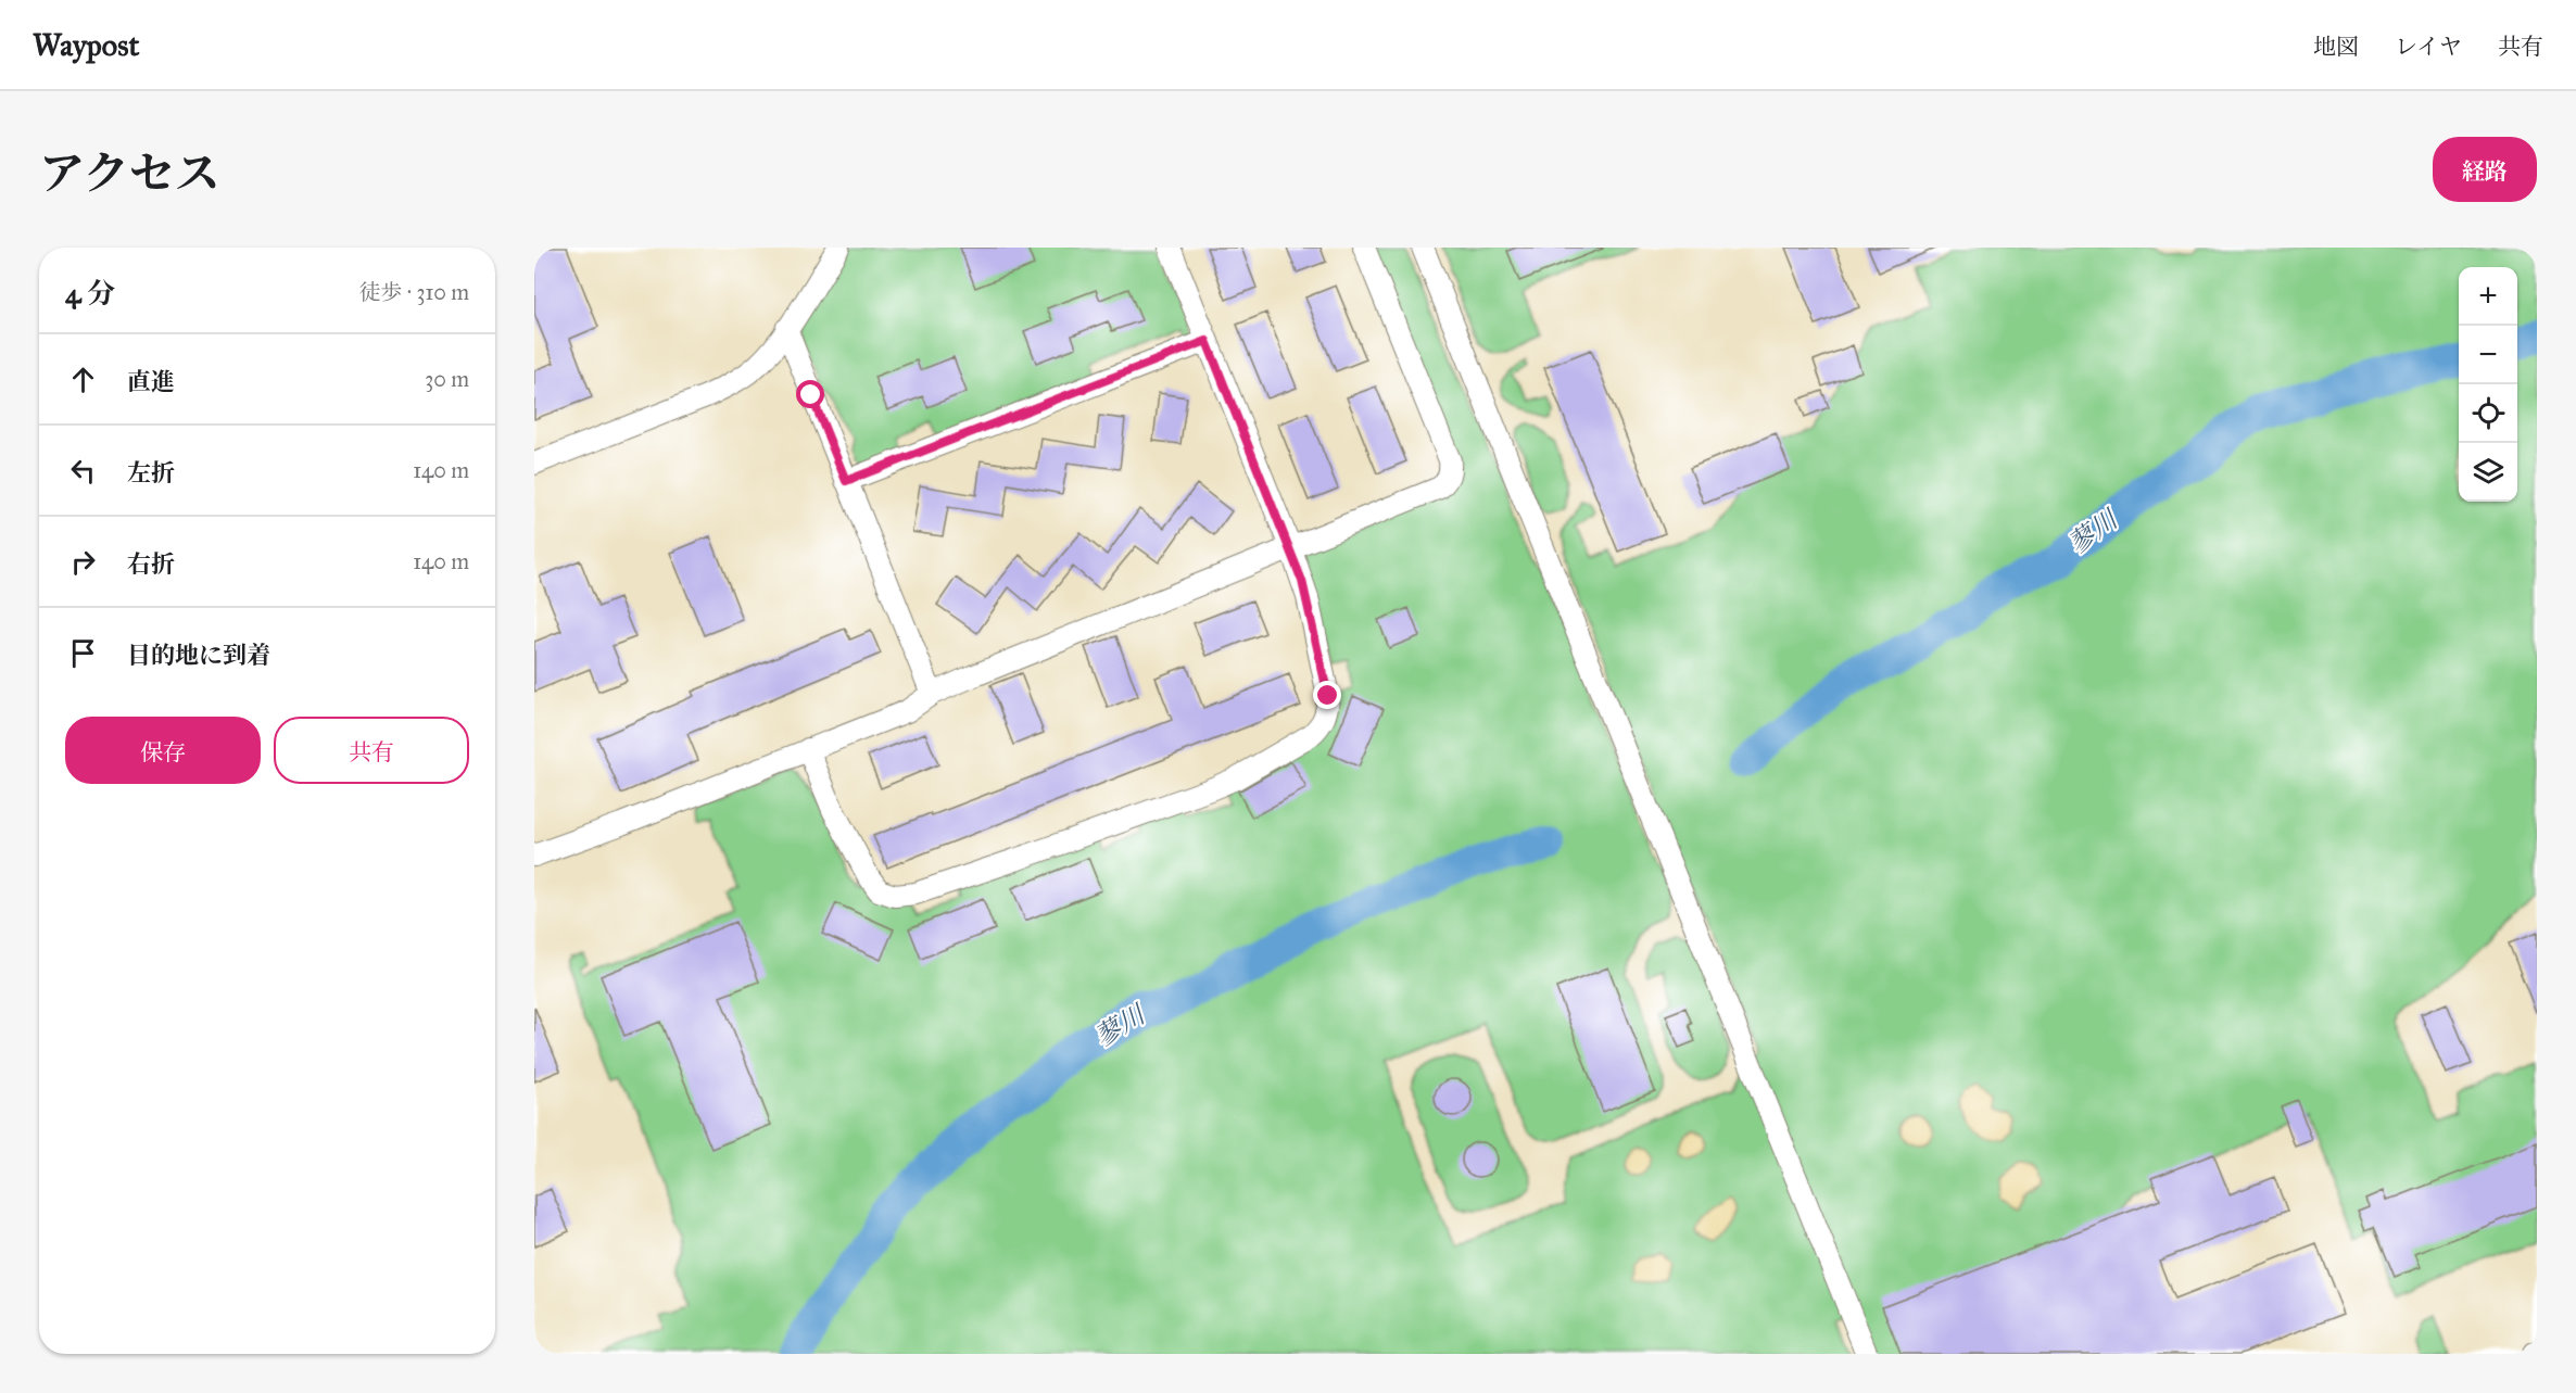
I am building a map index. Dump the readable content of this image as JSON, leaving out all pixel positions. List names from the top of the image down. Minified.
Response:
{"water":["蓼川"],"page":{"header":"Waypost","nav":["地図","レイヤ","共有"],"title":"アクセス","buttons":["経路",["保存","共有"]],"heading":["4 分","徒歩 · 310 m"],"map_buttons":["+","−"],"list":[["直進","30 m"],["左折","140 m"],["右折","140 m"],"目的地に到着"]}}
